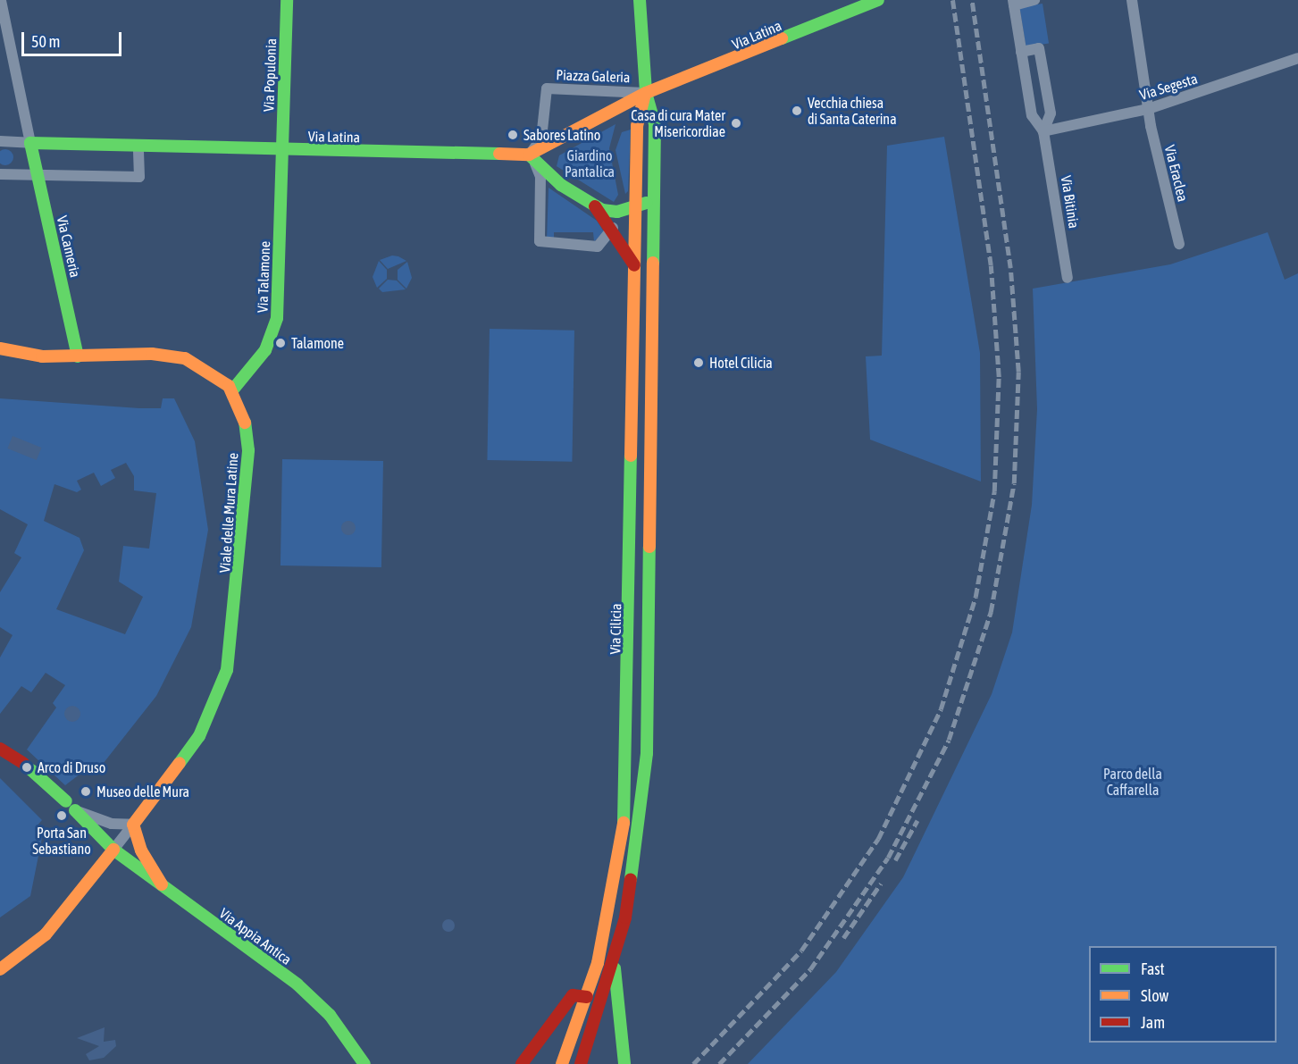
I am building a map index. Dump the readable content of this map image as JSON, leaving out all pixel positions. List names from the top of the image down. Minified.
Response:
{"streets":{"street":["Via Latina","Via Populonia","Piazza Galeria","Via Segesta","Via Eraclea","Via Bitinia","Via Cameria","Via Talamone","Viale delle Mura Latine","Via Cilicia","Via Appia Antica"]},"crossings":[["Via Latina","Via Populonia"],["Via Latina","Piazza Galeria"],["Via Latina","Via Cameria"],["Via Latina","Via Talamone"],["Via Latina","Via Cilicia"],["Via Populonia","Via Talamone"],["Piazza Galeria","Via Cilicia"],["Via Segesta","Via Eraclea"],["Via Segesta","Via Bitinia"],["Via Cameria","Viale delle Mura Latine"],["Via Talamone","Viale delle Mura Latine"],["Viale delle Mura Latine","Via Appia Antica"]],"parks":["Giardino Pantalica","Parco della Caffarella"],"places":["Vecchia chiesa di Santa Caterina","Casa di cura Mater Misericordiae","Sabores Latino","Talamone","Hotel Cilicia","Arco di Druso","Museo delle Mura","Porta San Sebastiano"],"legend":["Fast","Slow","Jam"],"scale_bar":"50 m"}
